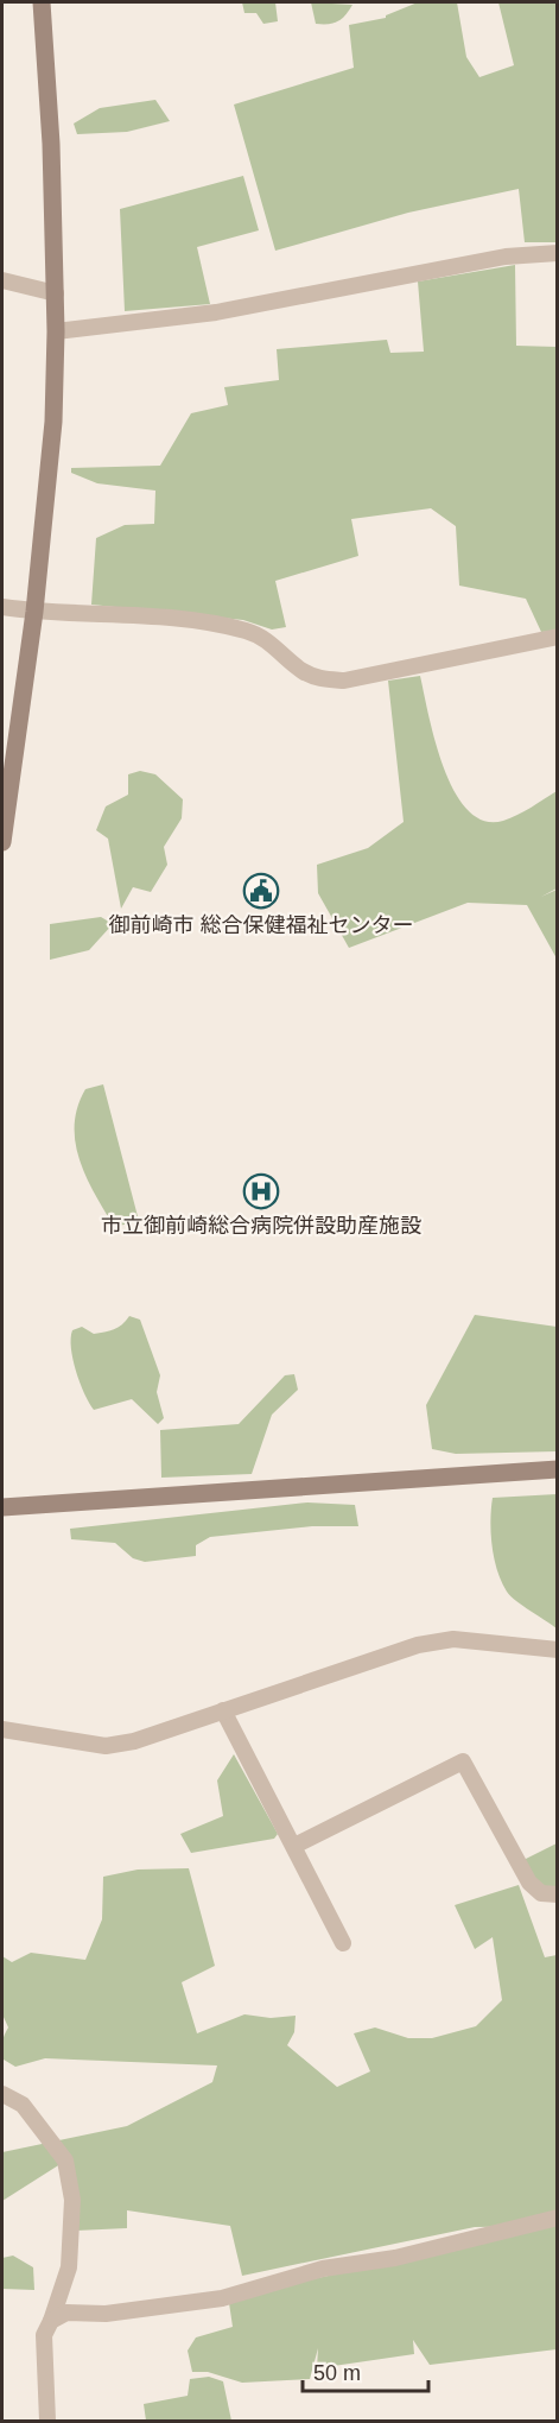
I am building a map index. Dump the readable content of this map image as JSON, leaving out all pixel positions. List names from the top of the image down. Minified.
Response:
{"places":{"public building":["御前崎市 総合保健福祉センター"],"hospital":["市立御前崎総合病院併設助産施設"]},"scale_bar":"50 m"}
